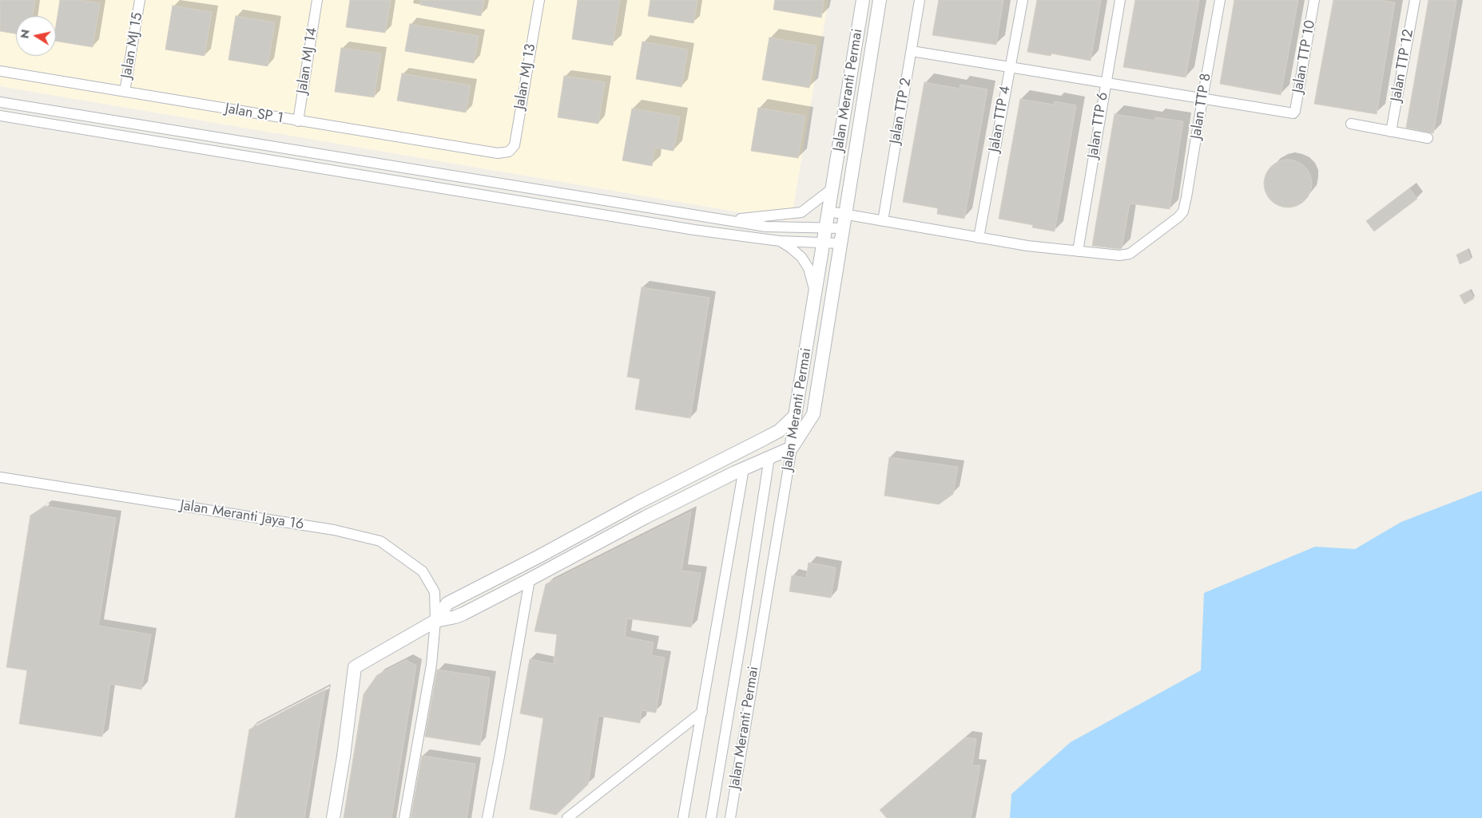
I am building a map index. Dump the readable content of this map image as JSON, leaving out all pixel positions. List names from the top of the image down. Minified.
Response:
{"streets":{"street":["Jalan MJ 15","Jalan TTP 10","Jalan MJ 14","Jalan TTP 12","Jalan MJ 13","Jalan Meranti Permai","Jalan TTP 8","Jalan TTP 2","Jalan SP 1","Jalan TTP 4","Jalan TTP 6","Jalan Meranti Jaya 16"]},"crossings":[["Jalan MJ 15","Jalan SP 1"],["Jalan TTP 10","Jalan TTP 8"],["Jalan MJ 14","Jalan SP 1"],["Jalan MJ 13","Jalan SP 1"],["Jalan TTP 8","Jalan TTP 6"]],"north":"left"}
